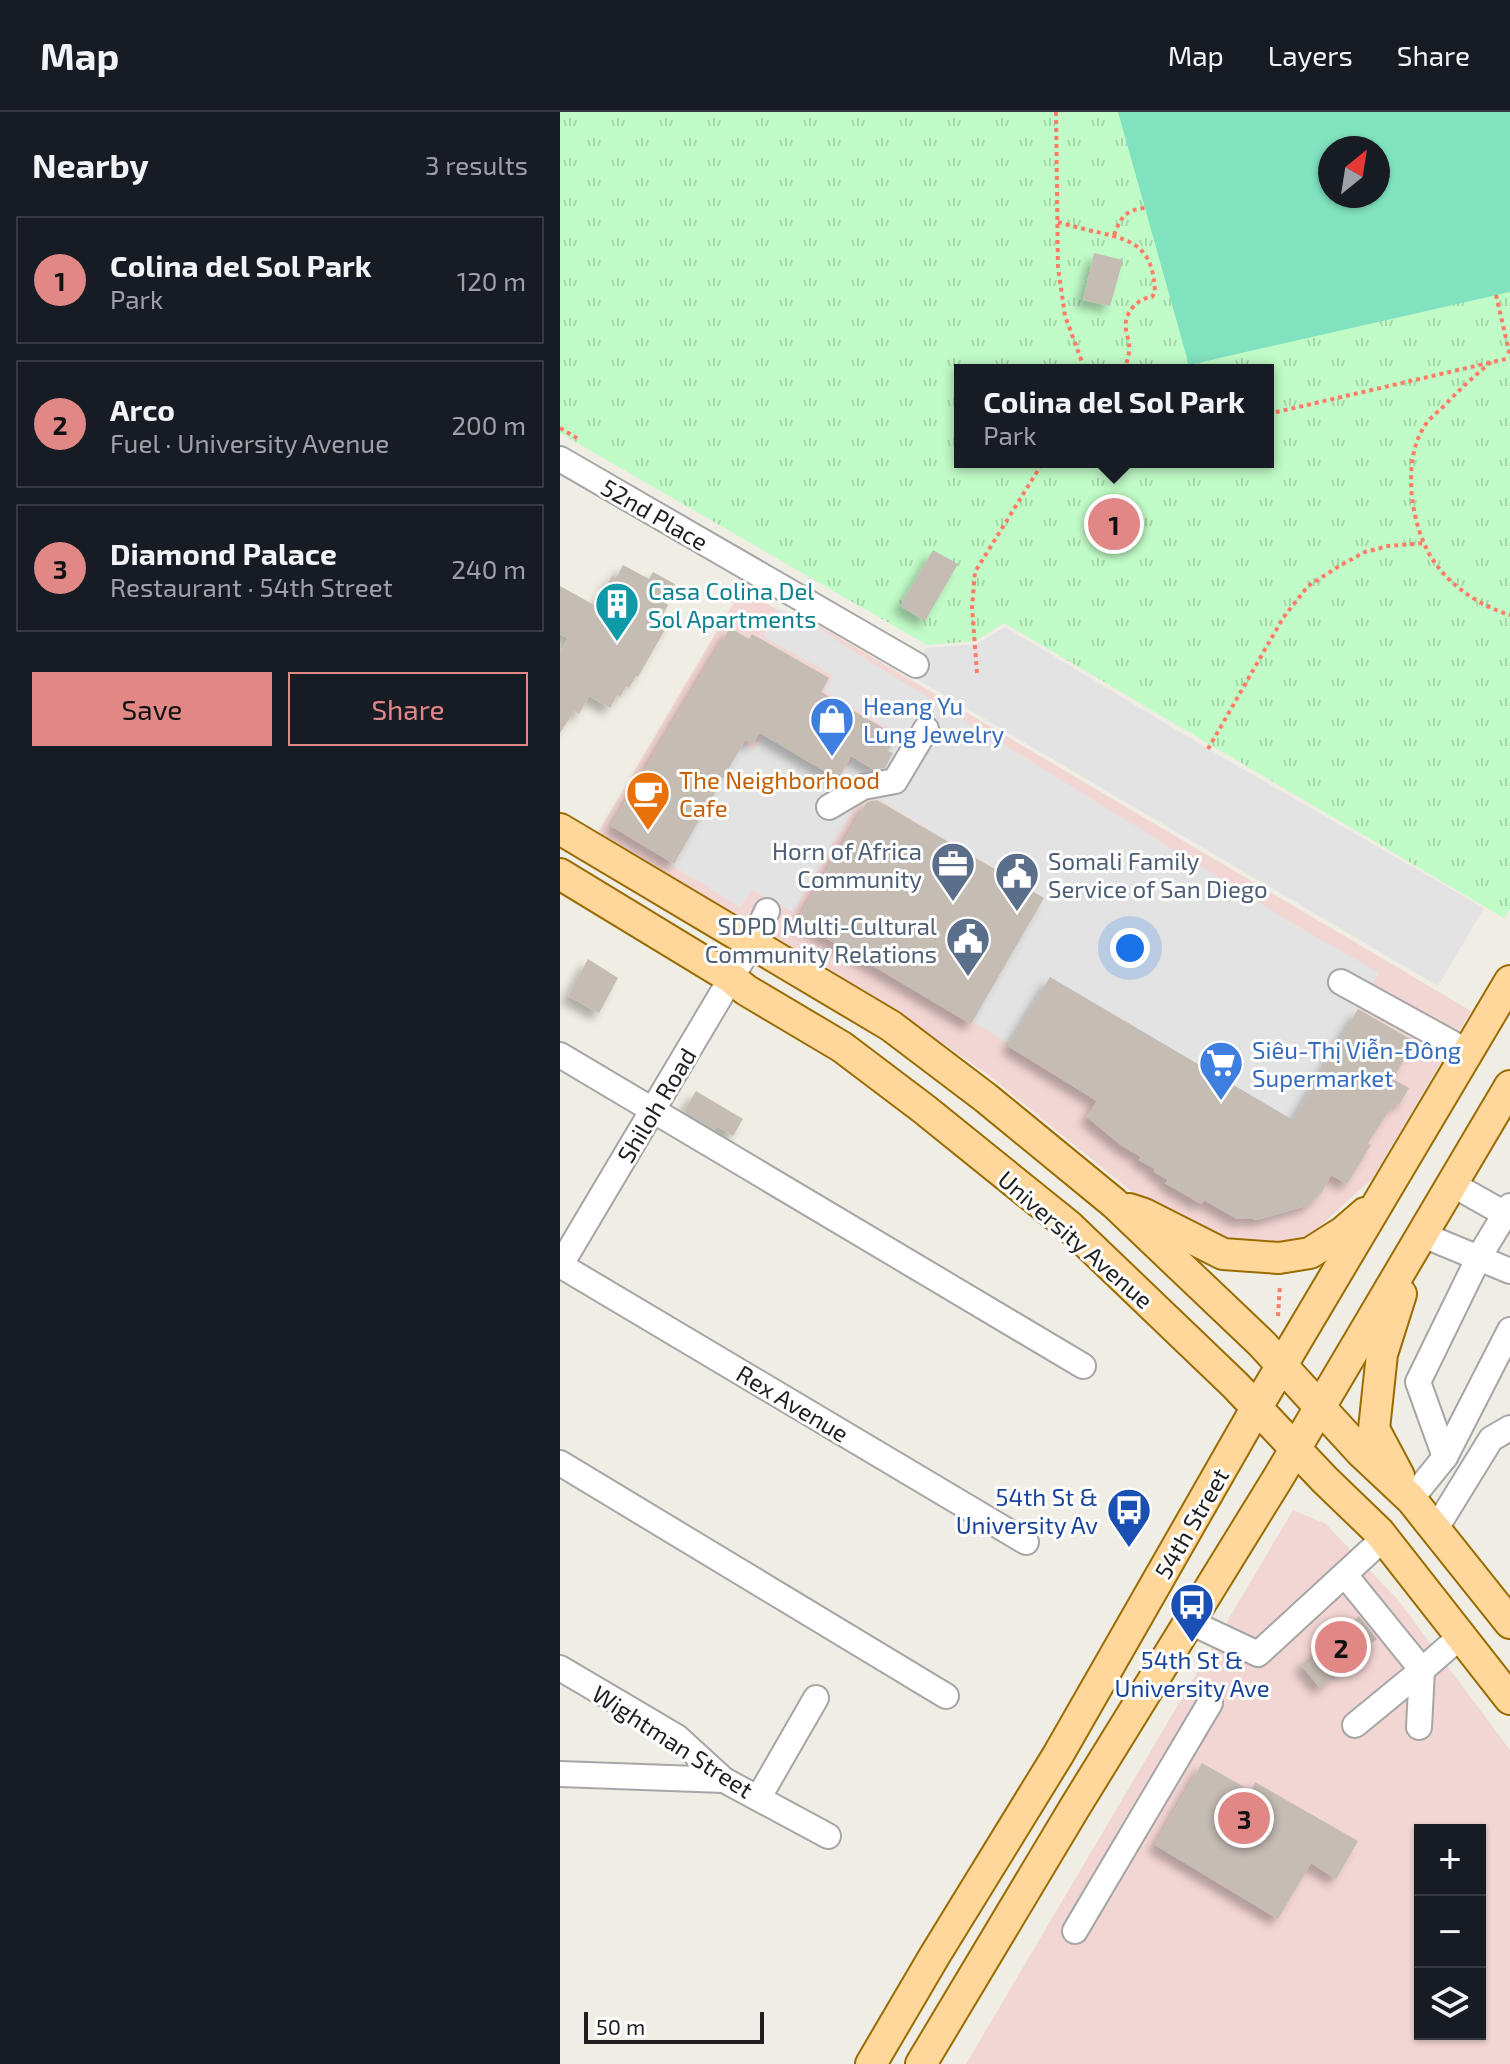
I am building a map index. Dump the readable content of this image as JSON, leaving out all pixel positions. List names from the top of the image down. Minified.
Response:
{"streets":{"main road":["University Avenue","54th Street"],"street":["52nd Place","Shiloh Road","Rex Avenue","Wightman Street"]},"crossings":[["Shiloh Road","University Avenue"],["Shiloh Road","Rex Avenue"],["University Avenue","54th Street"]],"places":{"building":["Casa Colina Del Sol Apartments"],"shop":["Heang Yu Lung Jewelry"],"cafe":["The Neighborhood Cafe"],"office":["Horn of Africa Community"],"public building":["Somali Family Service of San Diego","SDPD Multi-Cultural Community Relations"],"supermarket":["Siêu-Thị Viễn-Đông Supermarket"],"bus stop":["54th St & University Av","54th St & University Ave"]},"scale_bar":"50 m","north":"top right","page":{"header":"Map","nav":["Map","Layers","Share"],"heading":["Nearby","3 results"],"list":[{"mark":"1","name":"Colina del Sol Park","note":"Park","value":"120 m"},{"mark":"2","name":"Arco","note":"Fuel · University Avenue","value":"200 m"},{"mark":"3","name":"Diamond Palace","note":"Restaurant · 54th Street","value":"240 m"}],"popup":["Colina del Sol Park","Park"],"pins":["1","2","3"],"buttons":["Save","Share"],"map_buttons":["+","−"],"scale":"50 m"}}
